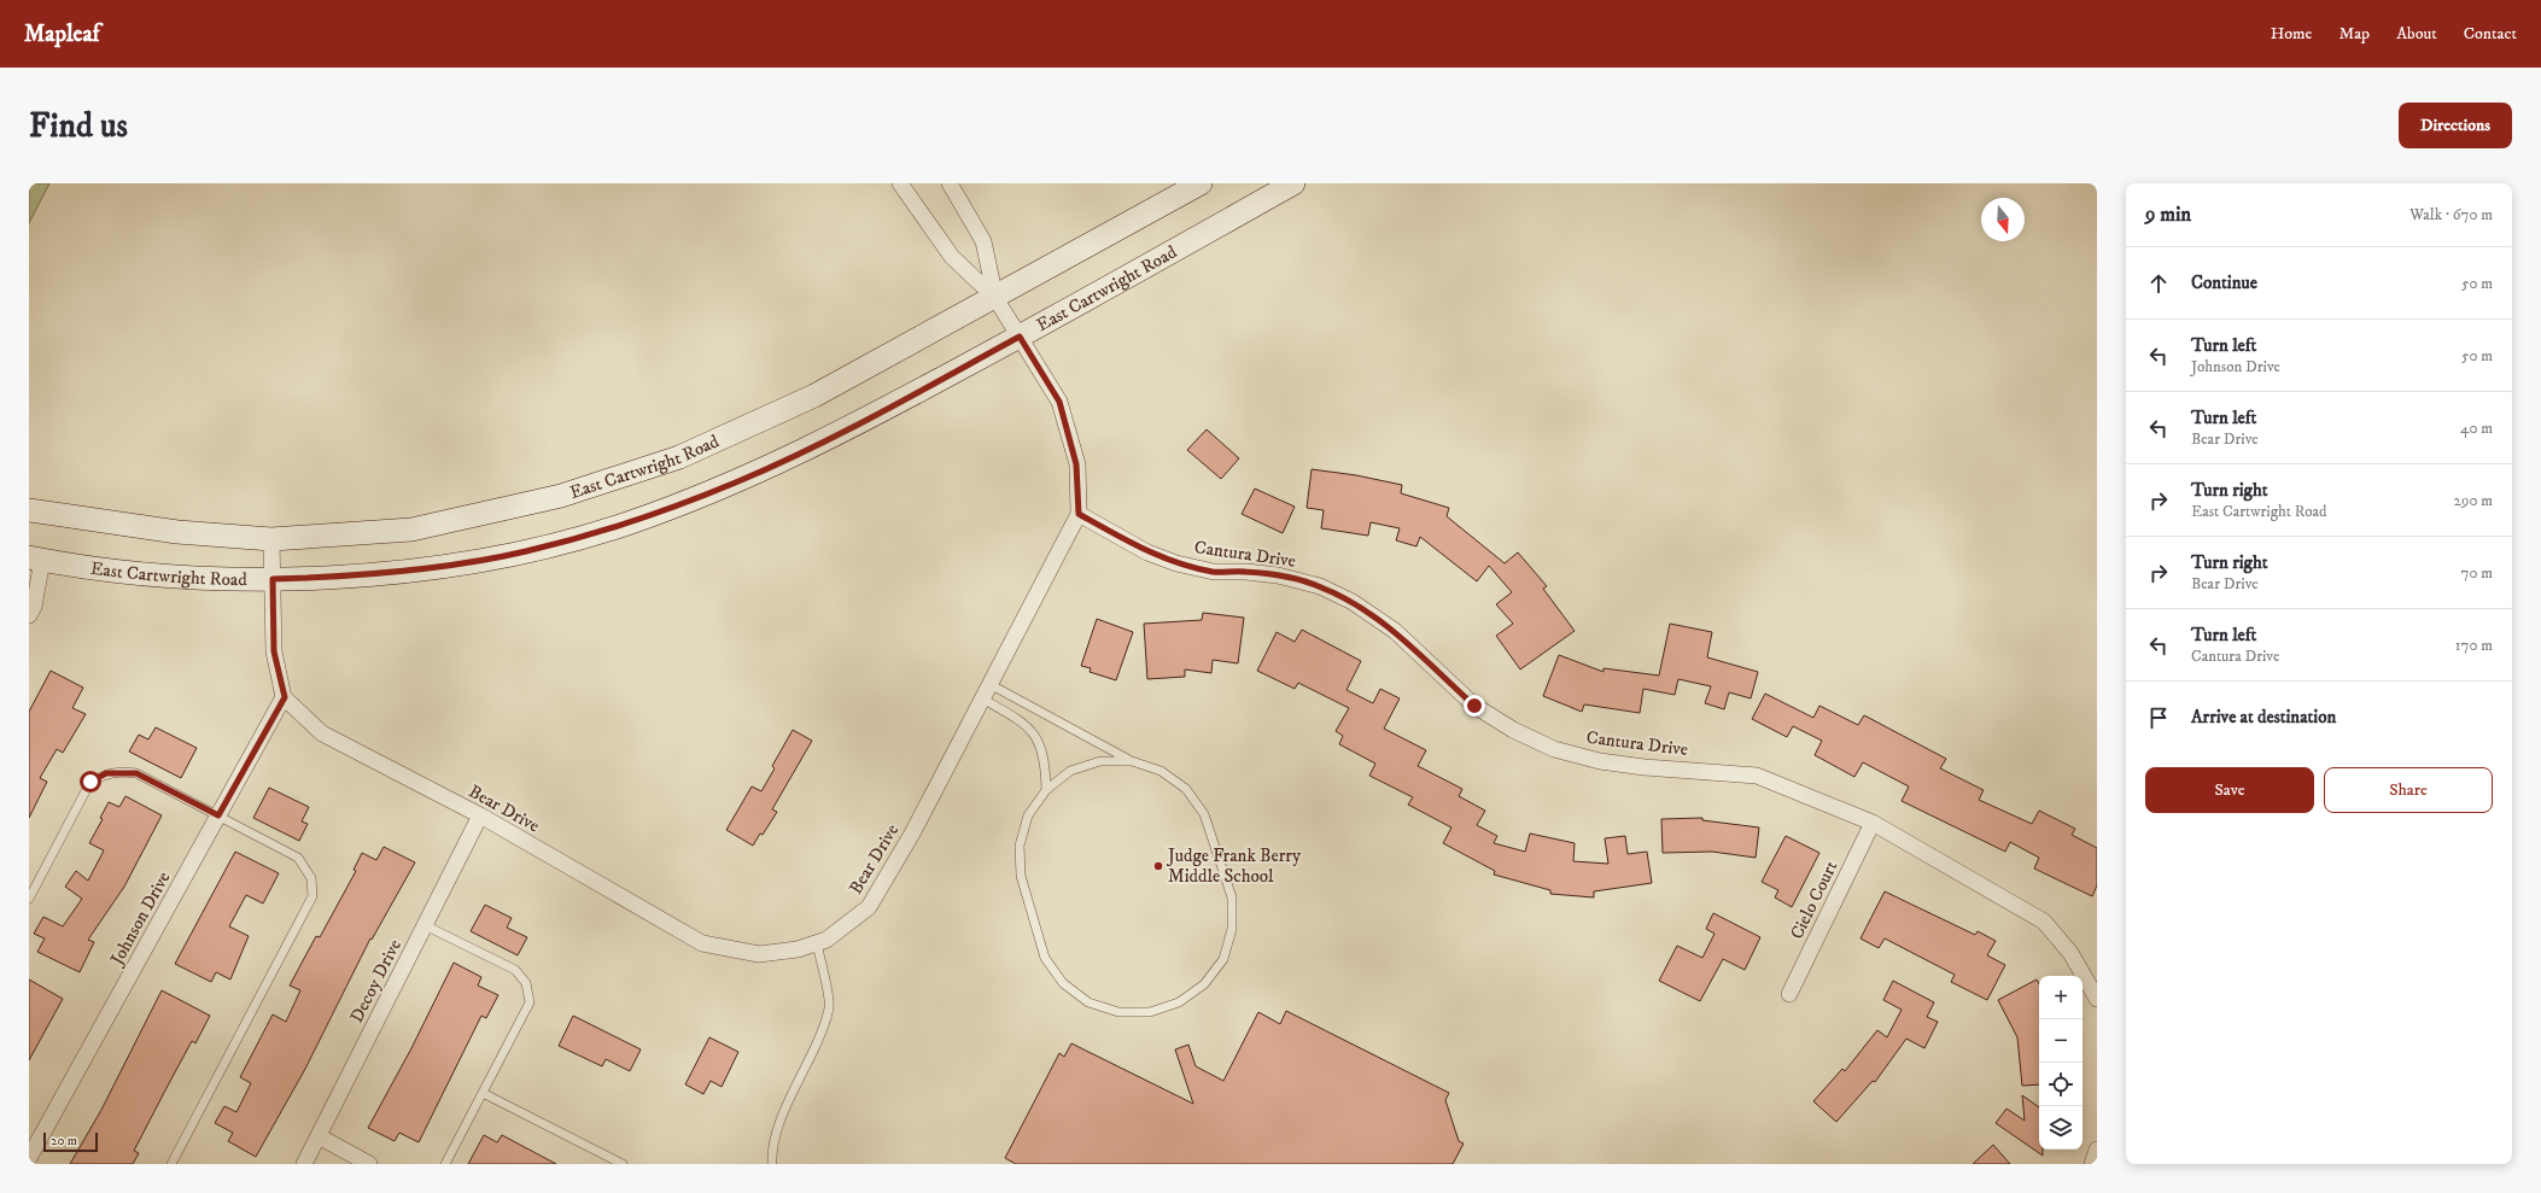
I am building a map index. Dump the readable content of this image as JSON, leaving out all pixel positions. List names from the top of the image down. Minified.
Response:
{"streets":{"main road":["East Cartwright Road"],"street":["Cantura Drive","Bear Drive","Cielo Court","Johnson Drive","Decoy Drive"]},"crossings":[["Cantura Drive","Bear Drive"],["Cantura Drive","Cielo Court"],["Bear Drive","Johnson Drive"],["Bear Drive","Decoy Drive"]],"places":["Judge Frank Berry Middle School"],"scale_bar":"20 m","north":"bottom","page":{"header":"Mapleaf","nav":["Home","Map","About","Contact"],"buttons":["Directions",["Save","Share"]],"title":"Find us","heading":["9 min","Walk · 670 m"],"list":[["Continue","50 m"],["Turn left","Johnson Drive","50 m"],["Turn left","Bear Drive","40 m"],["Turn right","East Cartwright Road","290 m"],["Turn right","Bear Drive","70 m"],["Turn left","Cantura Drive","170 m"],"Arrive at destination"],"map_buttons":["+","−"],"scale":"20 m"}}
